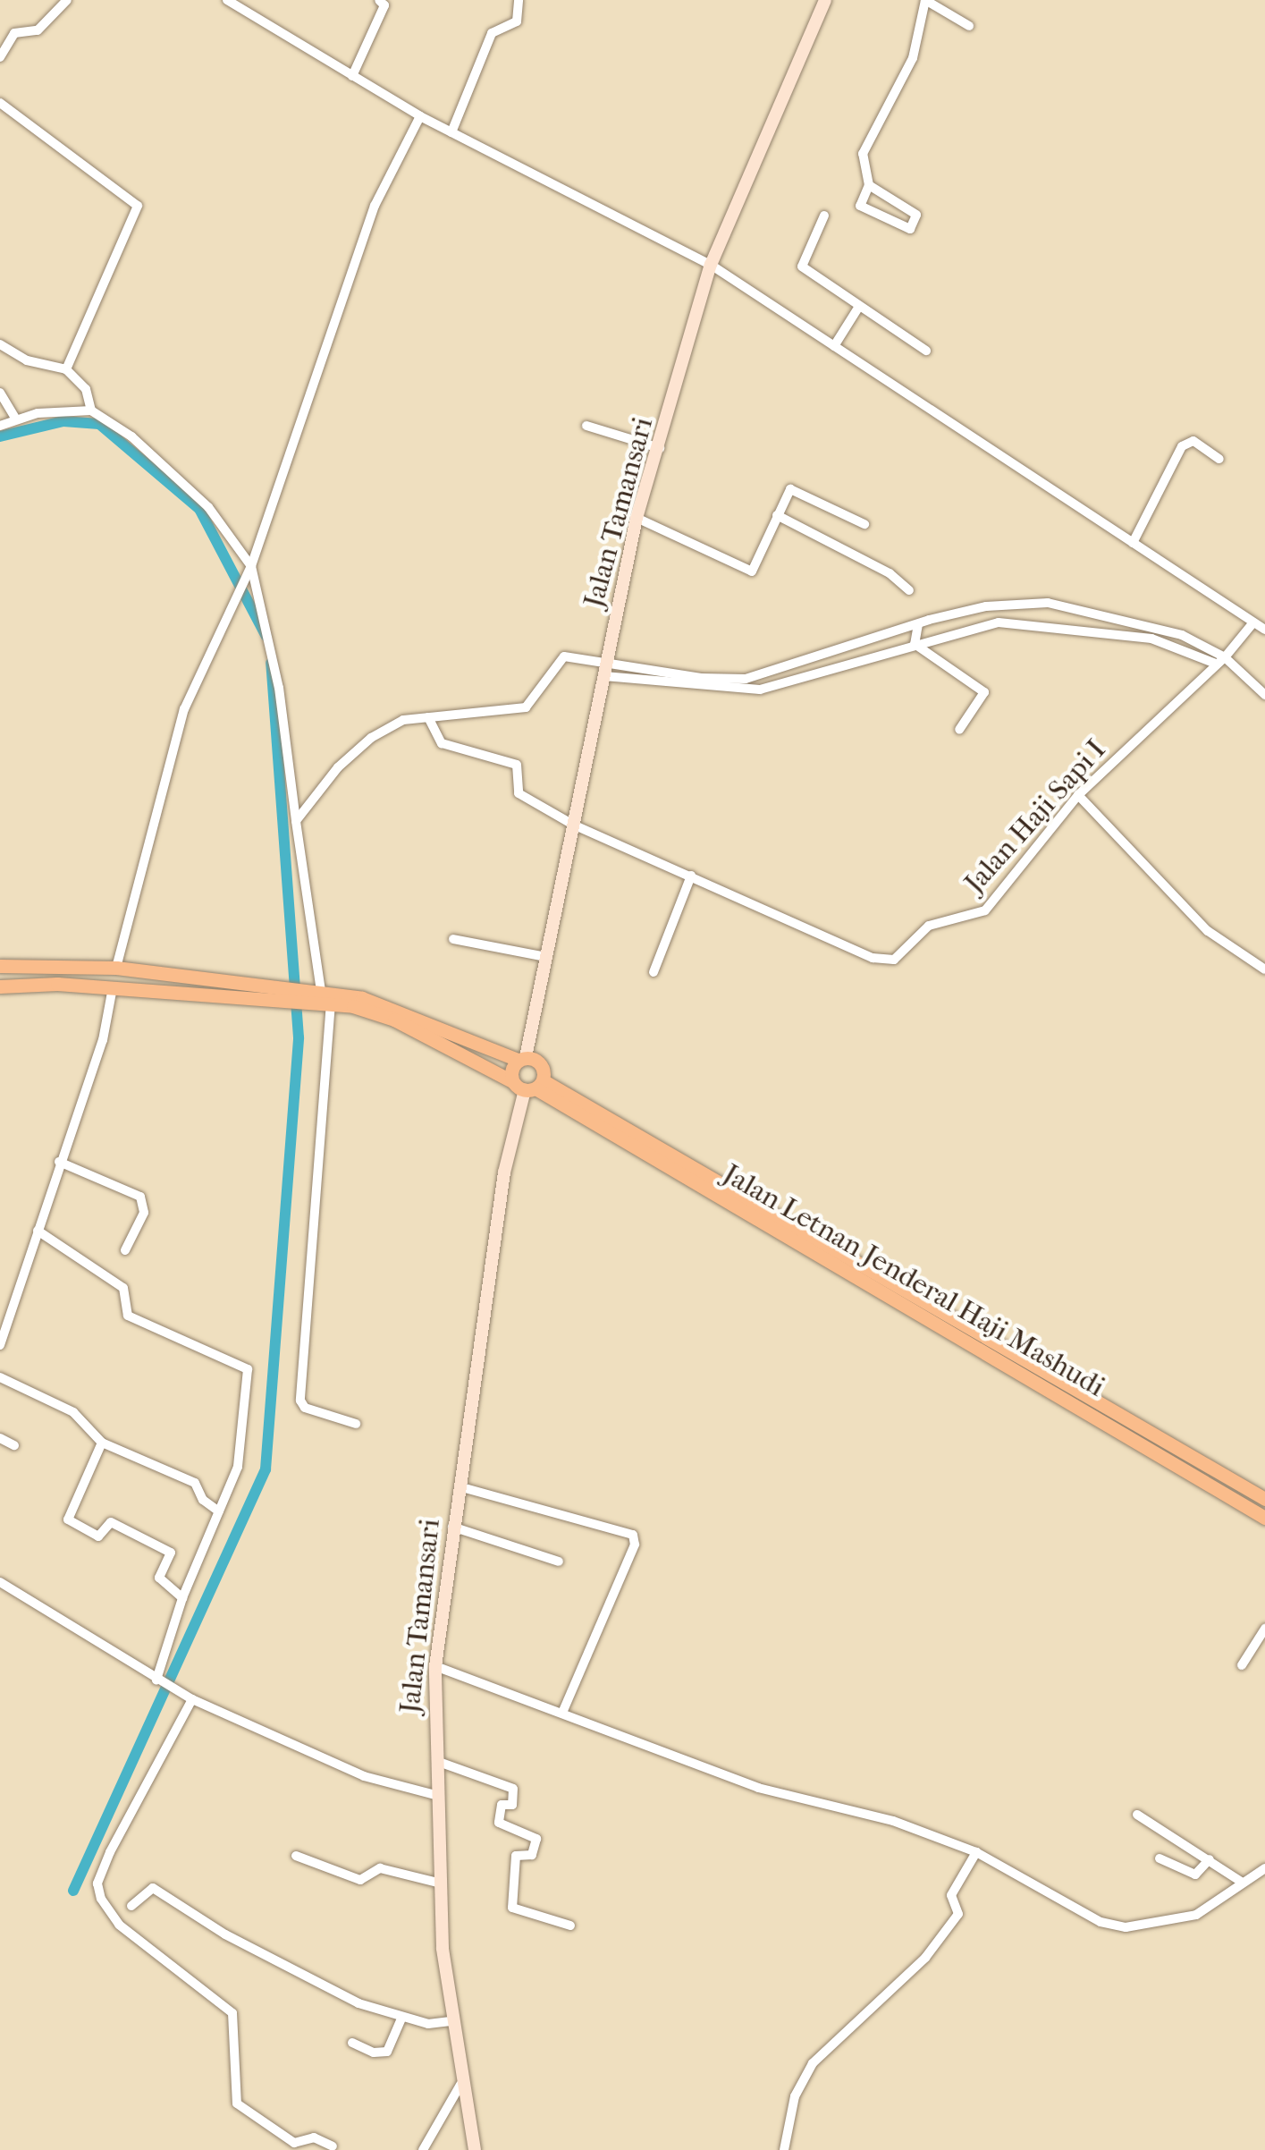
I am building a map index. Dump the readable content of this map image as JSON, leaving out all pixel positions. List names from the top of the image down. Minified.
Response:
{"streets":{"main road":["Jalan Tamansari","Jalan Letnan Jenderal Haji Mashudi"],"street":["Jalan Haji Sapi I"]},"crossings":[["Jalan Tamansari","Jalan Haji Sapi I"],["Jalan Tamansari","Jalan Letnan Jenderal Haji Mashudi"]]}
